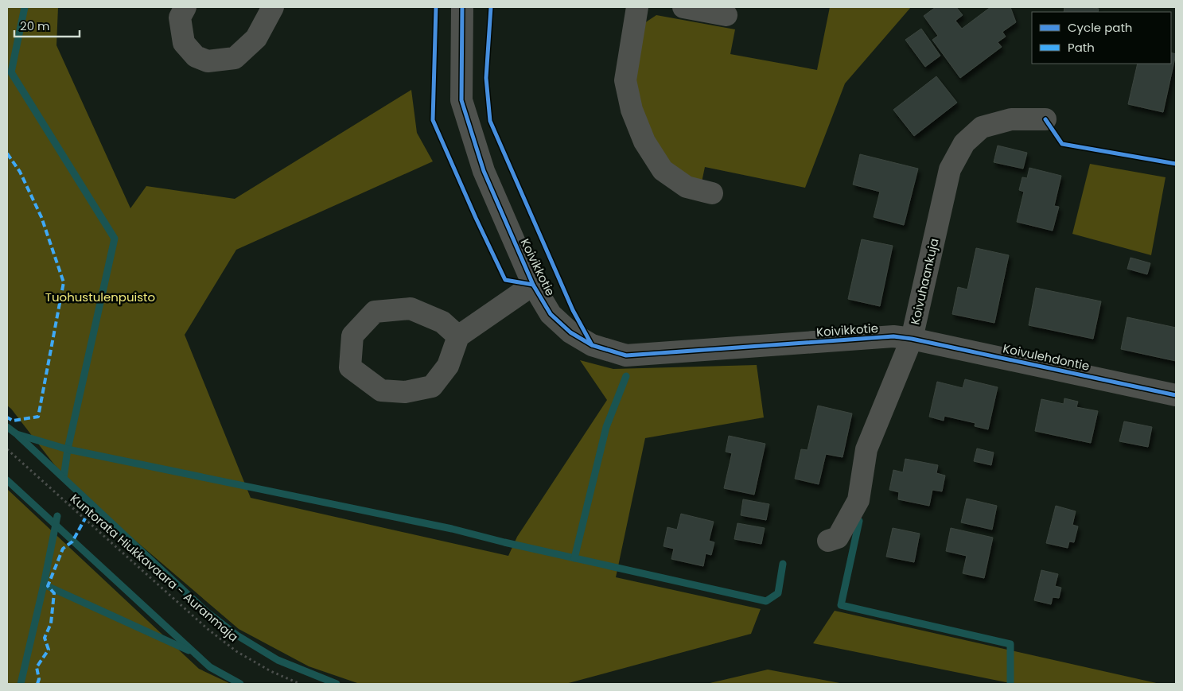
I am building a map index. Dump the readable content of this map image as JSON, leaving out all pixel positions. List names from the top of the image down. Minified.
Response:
{"streets":{"street":["Koivikkotie","Koivuhaankuja","Koivulehdontie"],"path":["Kuntorata Hiukkavaara - Auranmaja"]},"crossings":[["Koivikkotie","Koivuhaankuja"],["Koivikkotie","Koivulehdontie"],["Koivuhaankuja","Koivulehdontie"]],"parks":["Tuohustulenpuisto"],"legend":["Cycle path","Path"],"scale_bar":"20 m"}
